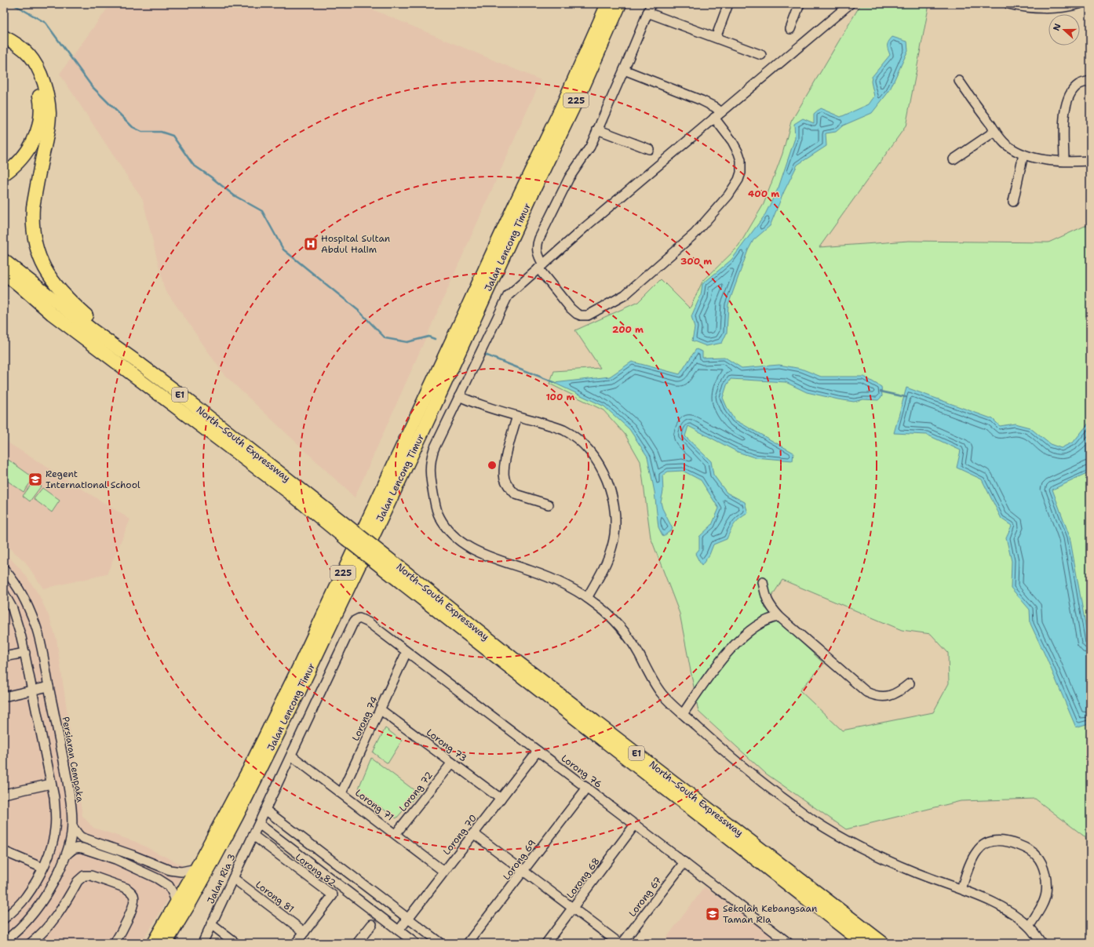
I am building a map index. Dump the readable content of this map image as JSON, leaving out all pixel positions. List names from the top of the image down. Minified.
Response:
{"streets":{"highway":["225","Jalan Lencong Timur","E1","North–South Expressway"],"street":["Lorong 74","Lorong 73","Persiaran Cempaka","Lorong 76","Lorong 72","Lorong 71","Lorong 70","Lorong 69","Lorong 82","Lorong 68","Jalan Ria 3","Lorong 81","Lorong 67"]},"crossings":[["Lorong 74","Lorong 73"],["Lorong 74","Lorong 76"],["Lorong 74","Lorong 71"],["Lorong 73","Lorong 72"],["Lorong 73","Lorong 70"],["Lorong 76","Lorong 70"],["Lorong 76","Lorong 69"],["Lorong 76","Lorong 68"],["Lorong 76","Jalan Ria 3"],["Lorong 76","Lorong 67"],["Lorong 72","Lorong 71"],["Lorong 71","Lorong 70"],["Lorong 71","Jalan Ria 3"],["Lorong 82","Jalan Ria 3"],["Lorong 82","Lorong 81"],["Jalan Ria 3","Lorong 81"]],"places":{"hospital":["Hospital Sultan Abdul Halim"],"school or university":["Regent International School","Sekolah Kebangsaan Taman Ria"]},"north":"left","rings":["400 m","300 m","200 m","100 m"]}
